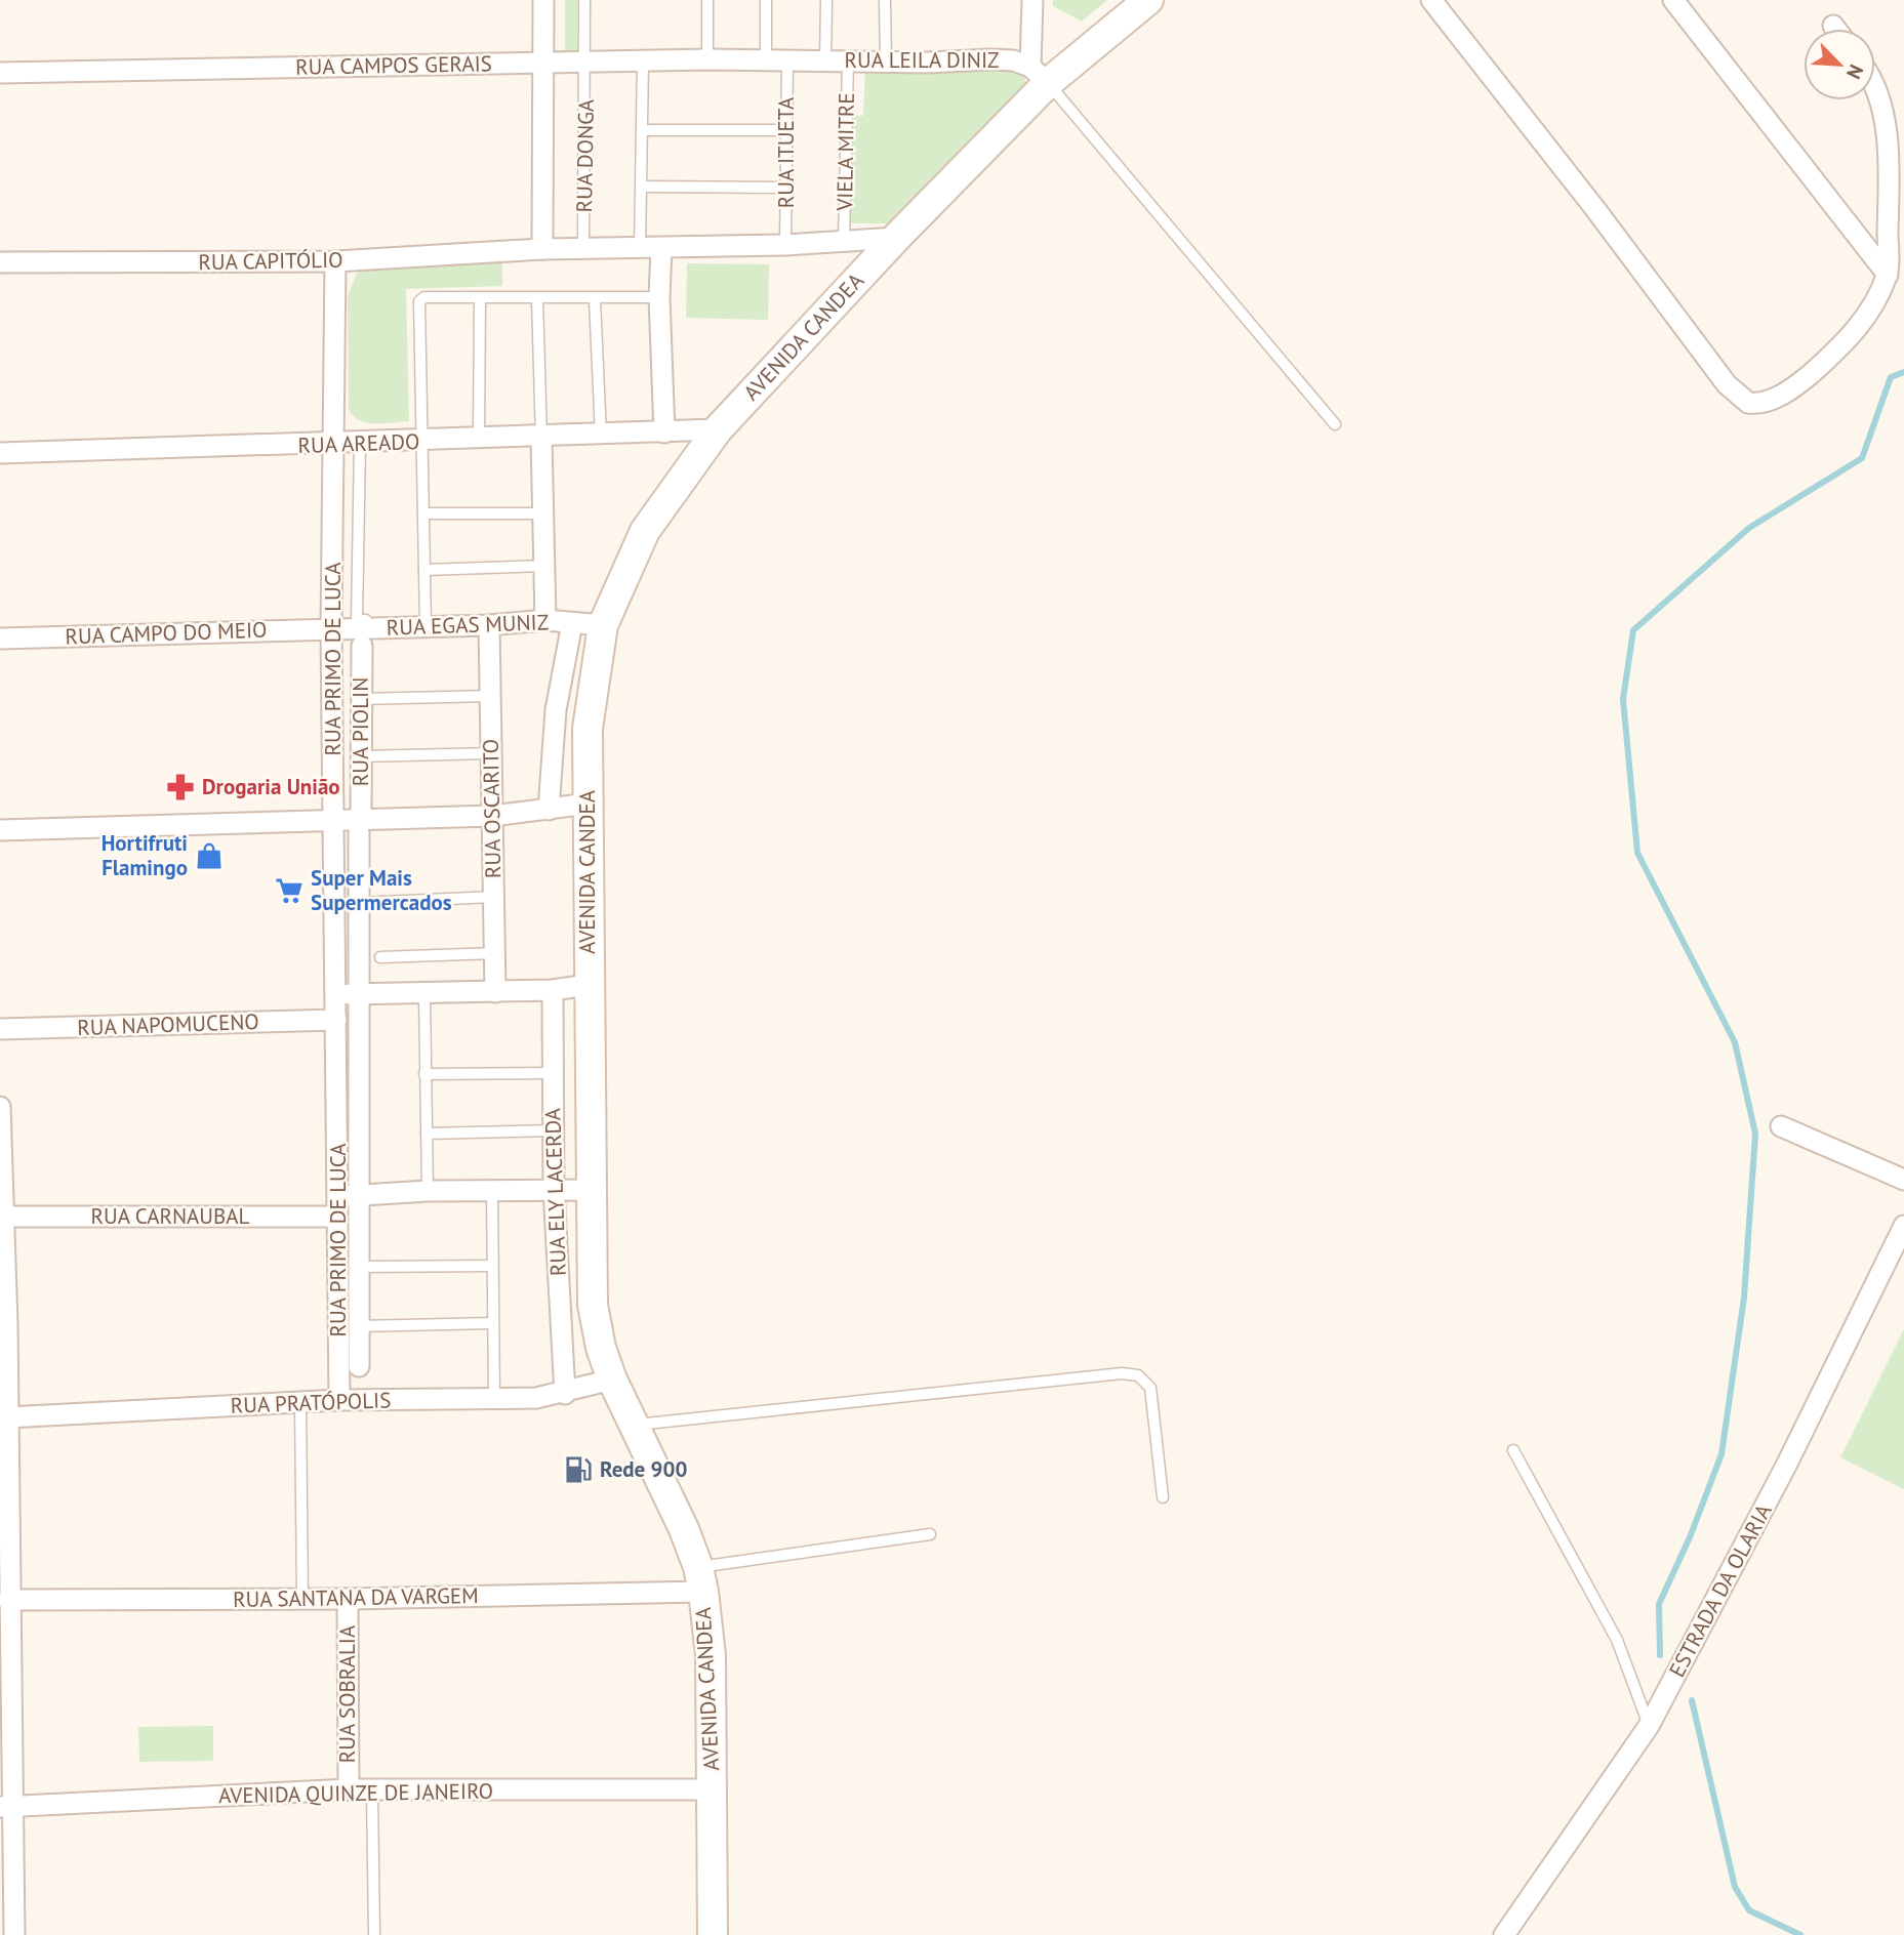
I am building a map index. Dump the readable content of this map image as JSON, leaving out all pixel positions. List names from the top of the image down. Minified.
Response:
{"streets":{"main road":["AVENIDA CANDEA"],"street":["RUA LEILA DINIZ","RUA CAMPOS GERAIS","RUA CAPITÓLIO","RUA AREADO","RUA EGAS MUNIZ","RUA CAMPO DO MEIO","RUA PRIMO DE LUCA","RUA PIOLIN","RUA OSCARITO","RUA NAPOMUCENO","RUA ELY LACERDA","RUA CARNAUBAL","RUA PRATÓPOLIS","ESTRADA DA OLARIA","RUA SANTANA DA VARGEM","RUA SOBRALIA","AVENIDA QUINZE DE JANEIRO"],"lane":["VIELA MITRE","RUA ITUETA","RUA DONGA"]},"crossings":[["RUA LEILA DINIZ","RUA CAMPOS GERAIS"],["RUA LEILA DINIZ","VIELA MITRE"],["RUA LEILA DINIZ","RUA ITUETA"],["RUA LEILA DINIZ","AVENIDA CANDEA"],["RUA CAMPOS GERAIS","RUA ITUETA"],["RUA CAMPOS GERAIS","RUA DONGA"],["VIELA MITRE","RUA CAPITÓLIO"],["RUA ITUETA","RUA CAPITÓLIO"],["RUA DONGA","RUA CAPITÓLIO"],["RUA CAPITÓLIO","AVENIDA CANDEA"],["RUA CAPITÓLIO","RUA PRIMO DE LUCA"],["AVENIDA CANDEA","RUA AREADO"],["AVENIDA CANDEA","RUA EGAS MUNIZ"],["AVENIDA CANDEA","RUA CARNAUBAL"],["AVENIDA CANDEA","RUA PRATÓPOLIS"],["AVENIDA CANDEA","RUA SANTANA DA VARGEM"],["AVENIDA CANDEA","AVENIDA QUINZE DE JANEIRO"],["RUA AREADO","RUA EGAS MUNIZ"],["RUA AREADO","RUA PRIMO DE LUCA"],["RUA EGAS MUNIZ","RUA CAMPO DO MEIO"],["RUA EGAS MUNIZ","RUA PRIMO DE LUCA"],["RUA EGAS MUNIZ","RUA OSCARITO"],["RUA CAMPO DO MEIO","RUA PRIMO DE LUCA"],["RUA PRIMO DE LUCA","RUA NAPOMUCENO"],["RUA PRIMO DE LUCA","RUA CARNAUBAL"],["RUA PRIMO DE LUCA","RUA PRATÓPOLIS"],["RUA PIOLIN","RUA CARNAUBAL"],["RUA ELY LACERDA","RUA CARNAUBAL"],["RUA ELY LACERDA","RUA PRATÓPOLIS"],["RUA SANTANA DA VARGEM","RUA SOBRALIA"],["RUA SOBRALIA","AVENIDA QUINZE DE JANEIRO"]],"places":{"pharmacy":["Drogaria União"],"shop":["Hortifruti Flamingo"],"supermarket":["Super Mais Supermercados"],"fuel station":["Rede 900"]},"north":"bottom right"}
